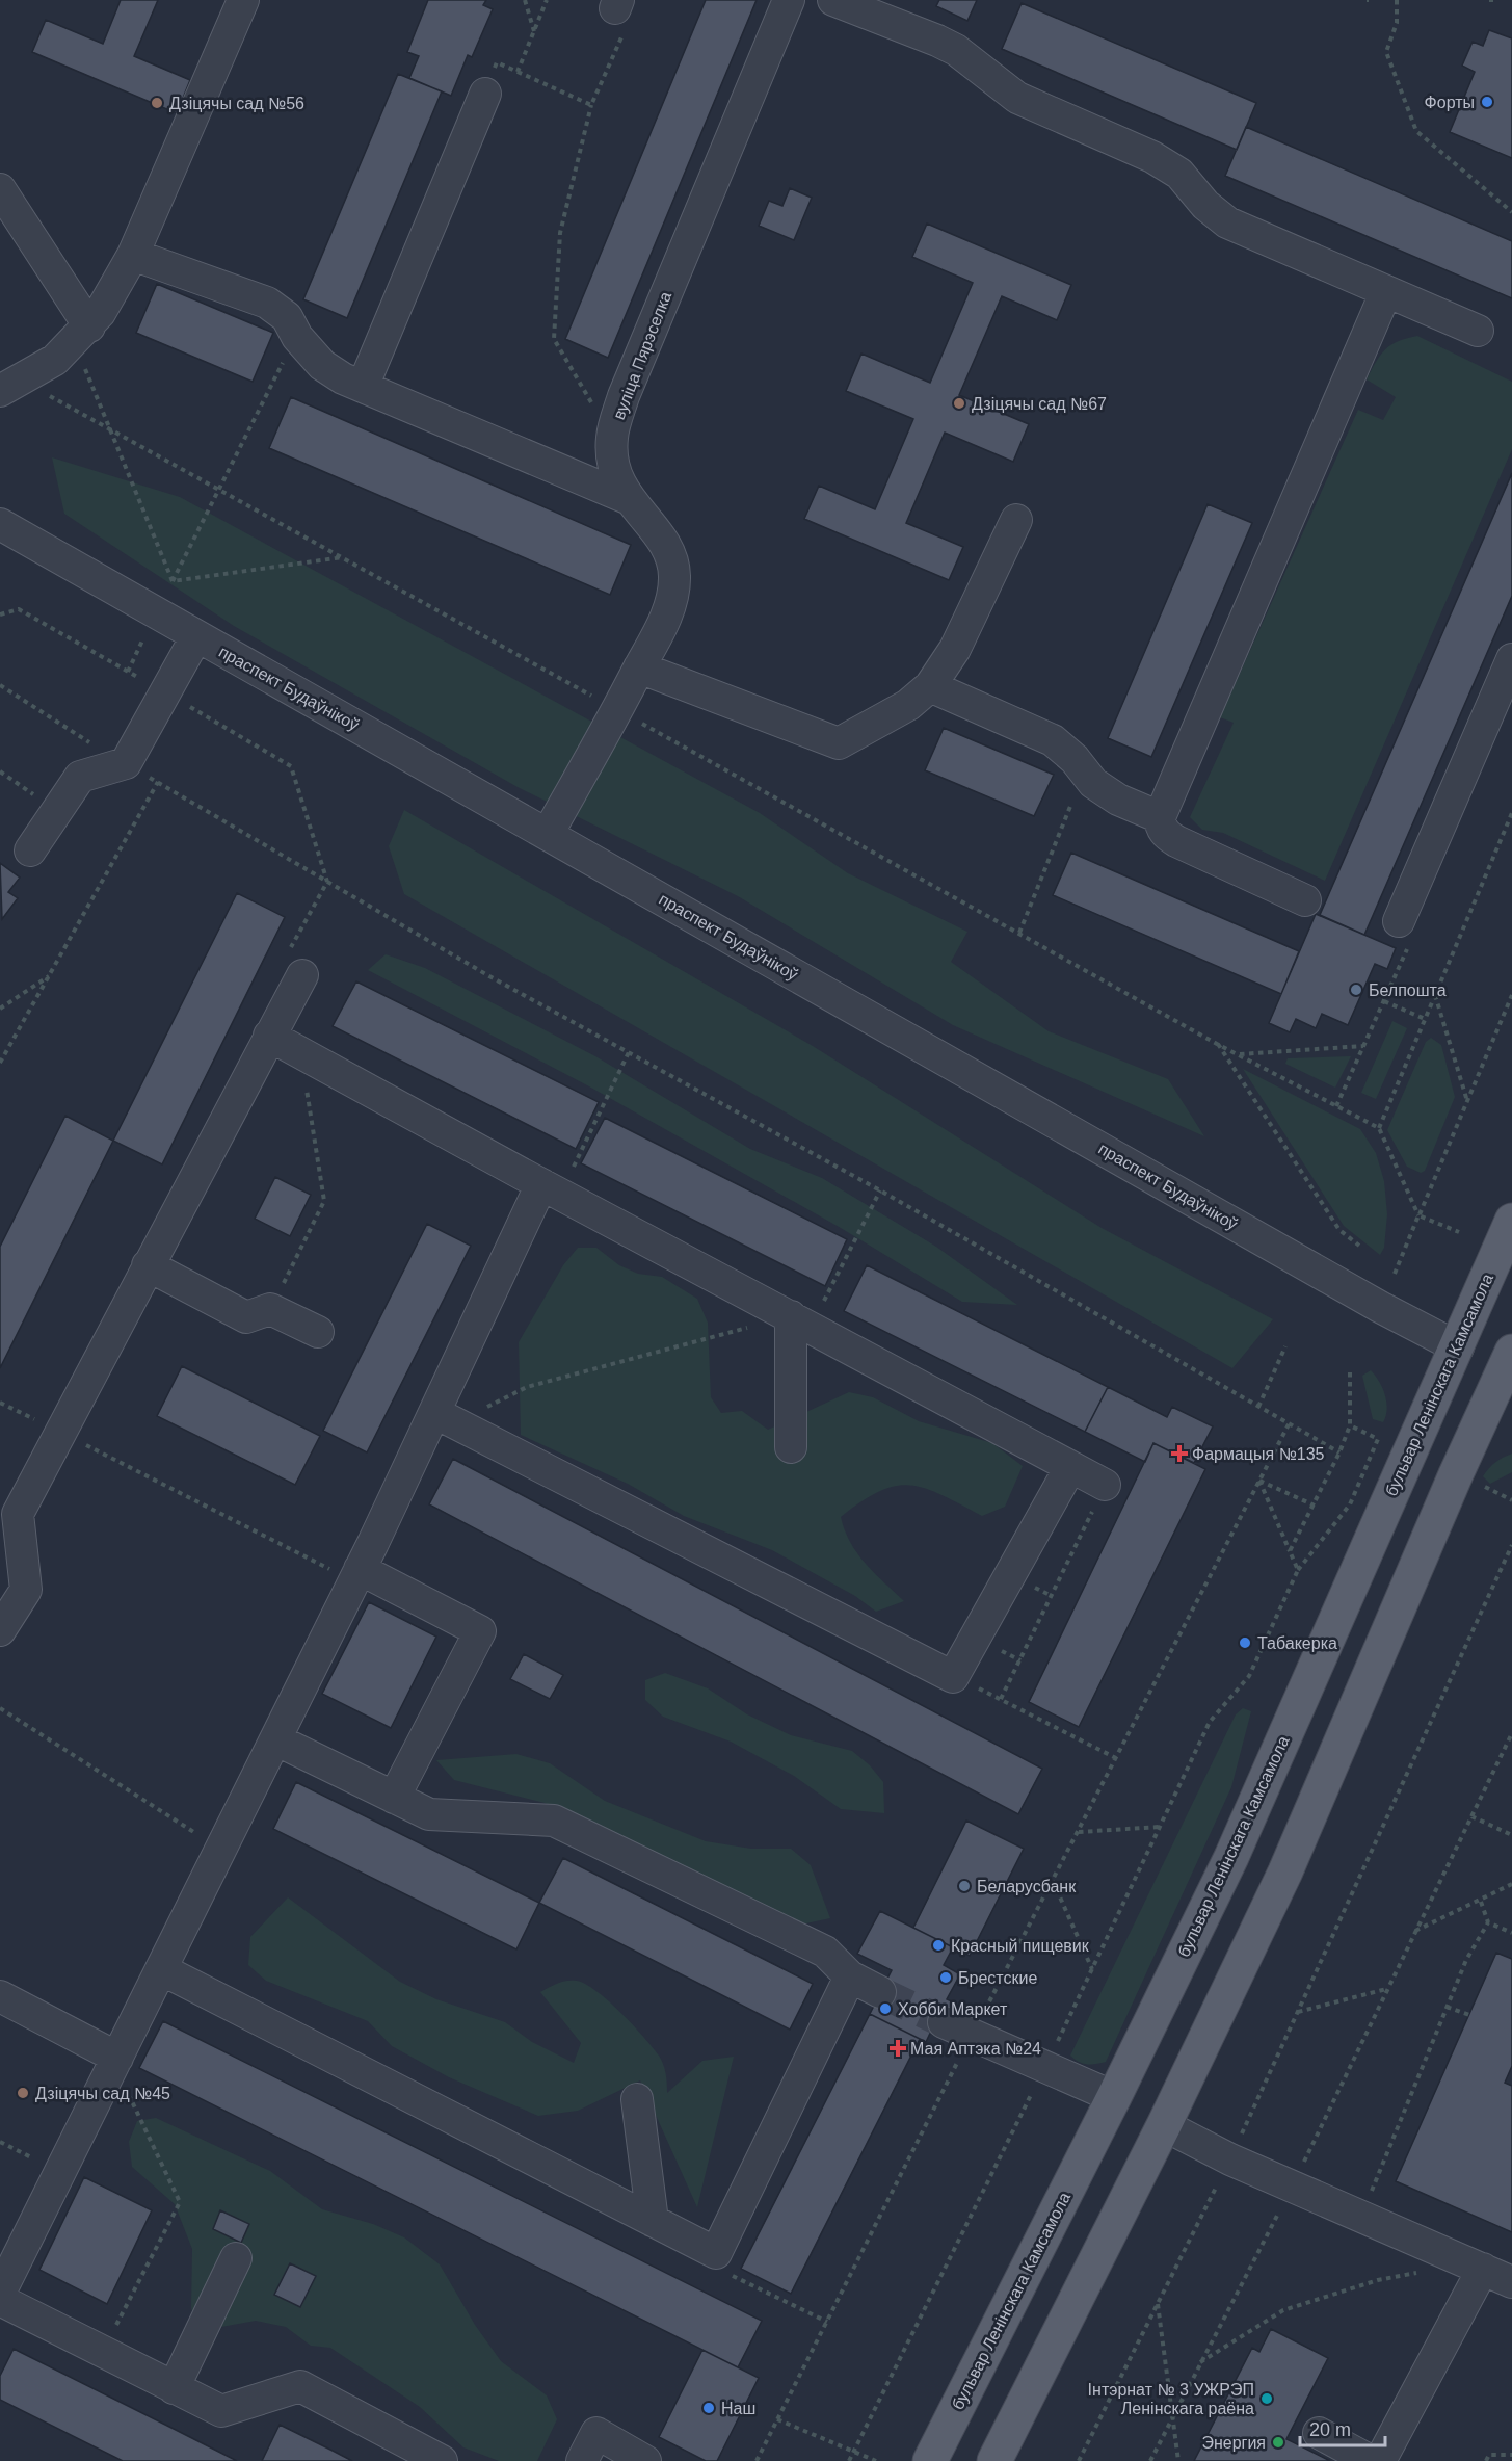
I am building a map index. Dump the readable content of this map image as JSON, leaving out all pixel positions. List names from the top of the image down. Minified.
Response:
{"streets":{"main road":["бульвар Ленінскага Камсамола"],"street":["вуліца Пярэселка","праспект Будаўнікоў"]},"crossings":[["вуліца Пярэселка","праспект Будаўнікоў"],["праспект Будаўнікоў","бульвар Ленінскага Камсамола"]],"places":{"other":["Форты","Дзіцячы сад №56","Дзіцячы сад №67","Белпошта","Табакерка","Беларусбанк","Красный пищевик","Брестские","Хобби Маркет","Дзіцячы сад №45","Інтэрнат № 3 УЖРЭП Ленінскага раёна","Наш","Энергия"],"health":["Фармацыя №135","Мая Аптэка №24"]},"scale_bar":"20 m"}
